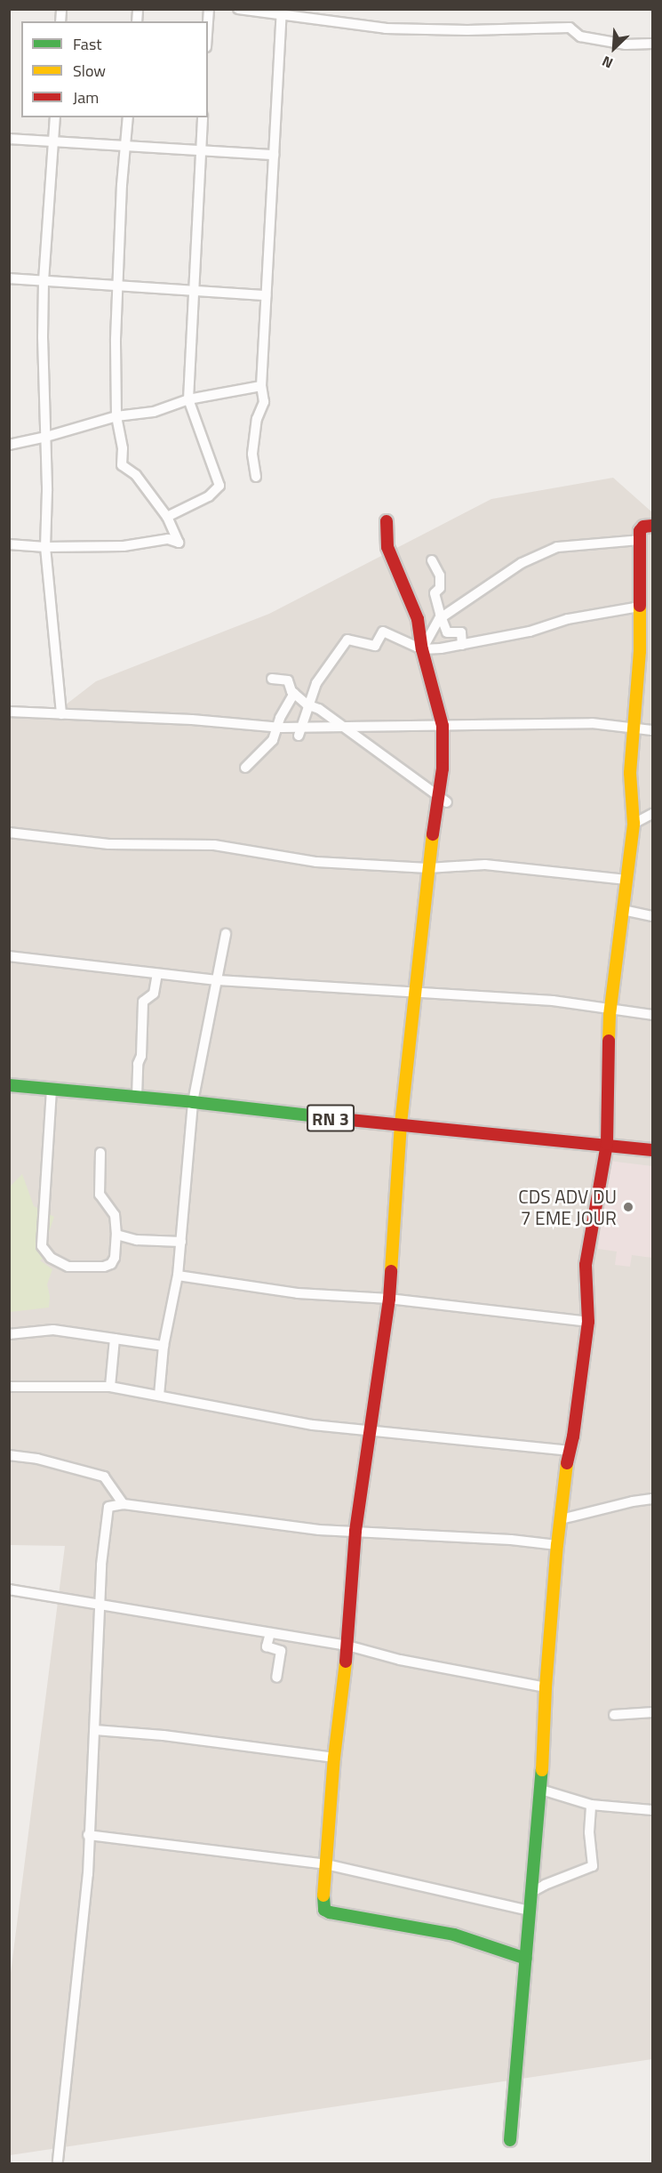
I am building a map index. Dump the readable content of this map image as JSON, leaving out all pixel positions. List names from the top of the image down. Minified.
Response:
{"streets":{"main road":["RN 3"]},"places":["CDS ADV DU 7 EME JOUR"],"legend":["Fast","Slow","Jam"],"north":"bottom left"}
